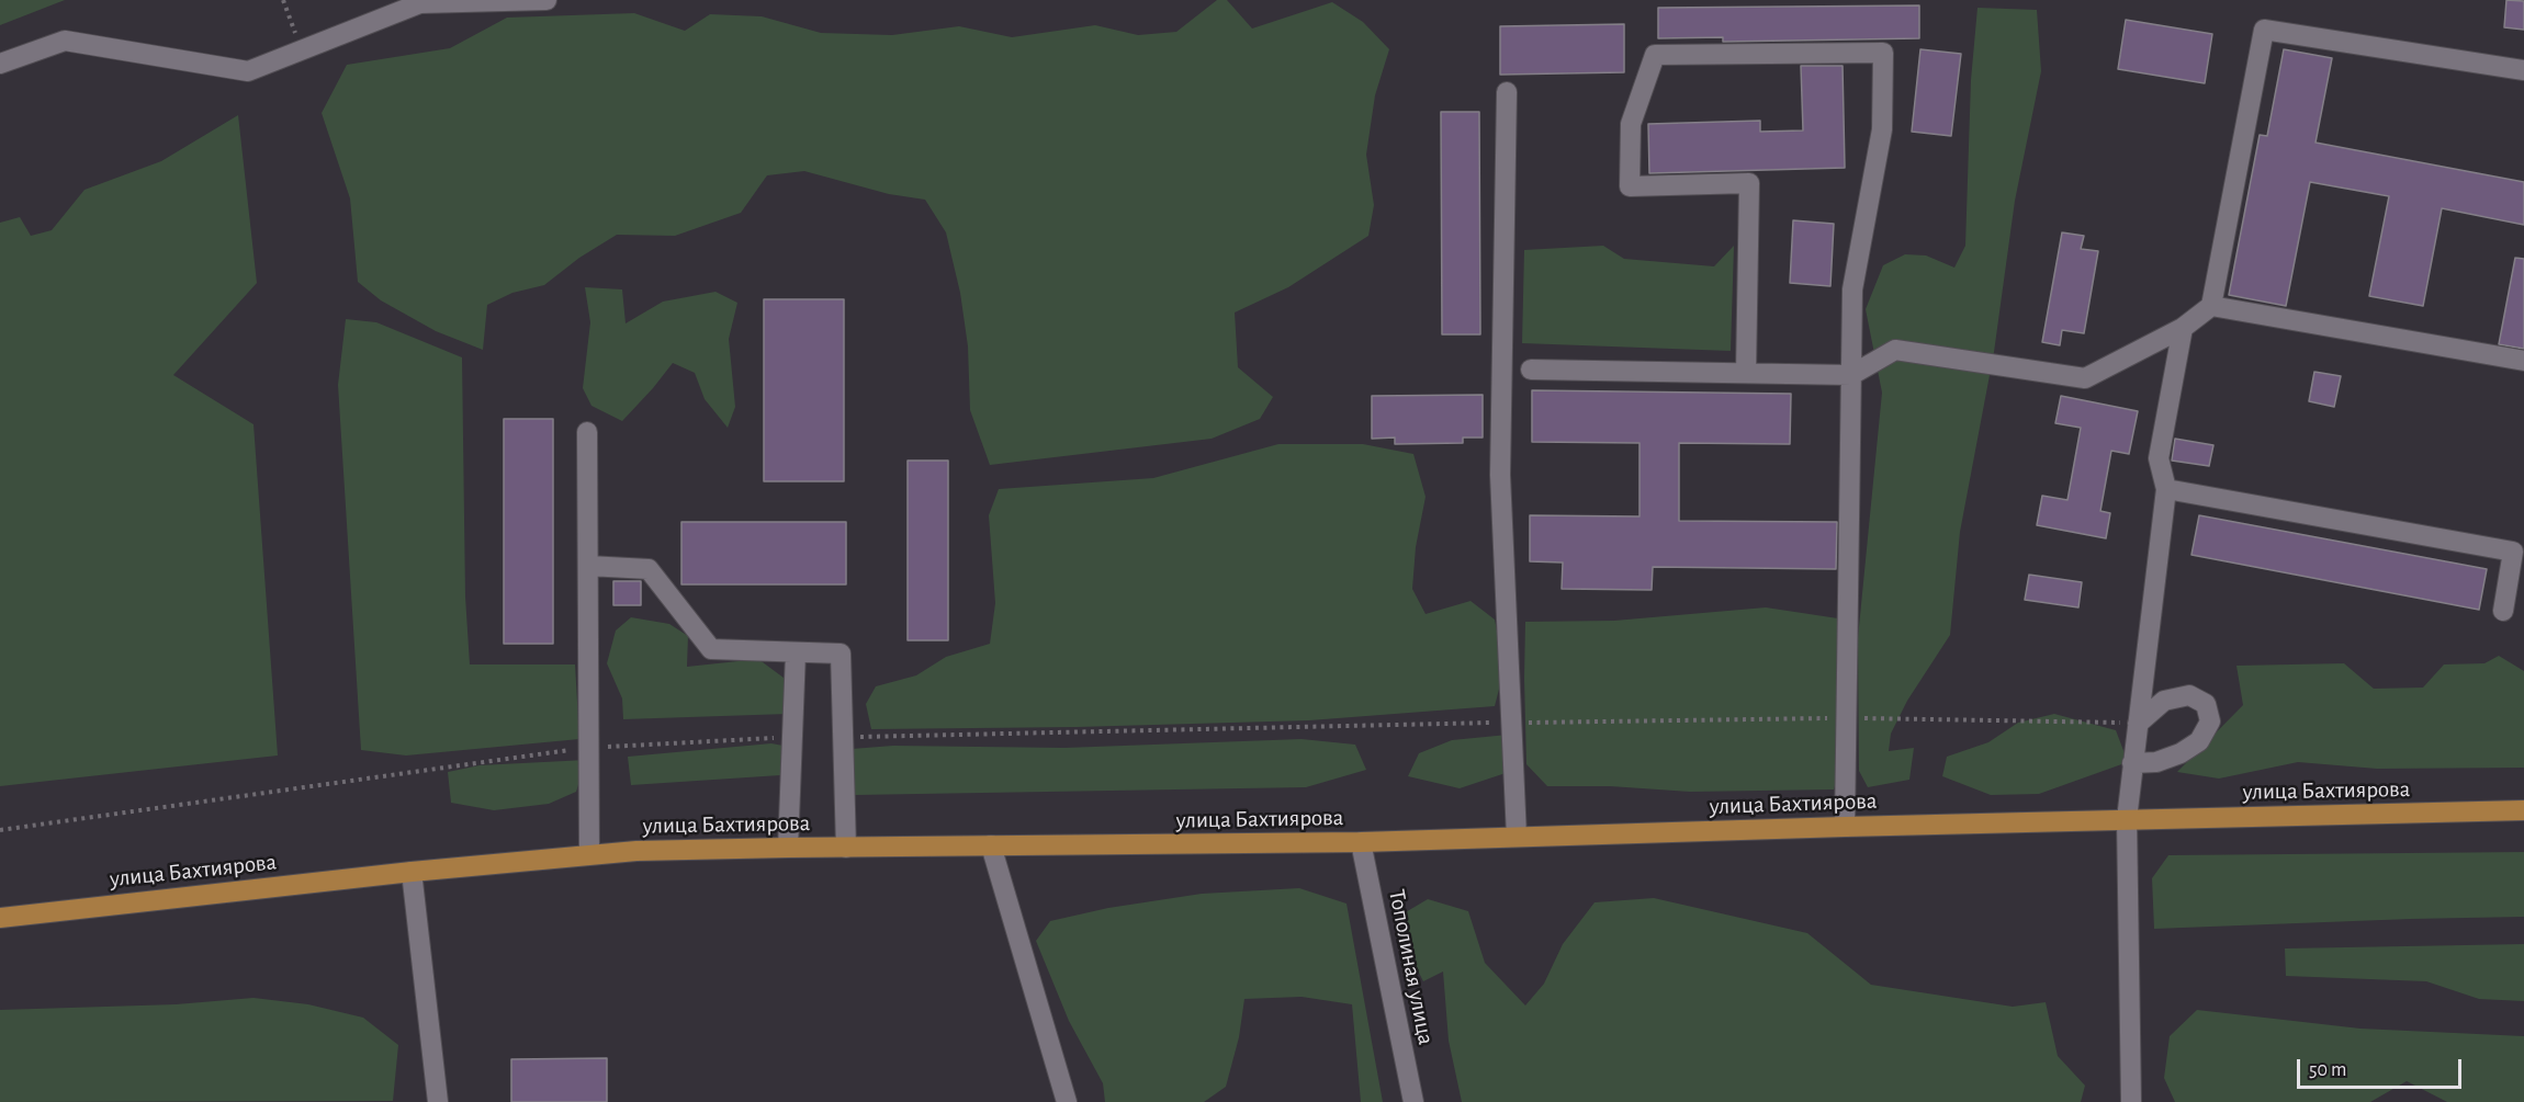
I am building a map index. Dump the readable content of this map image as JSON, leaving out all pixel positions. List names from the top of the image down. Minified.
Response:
{"streets":{"main road":["улица Бахтиярова"],"street":["Тополиная улица"]},"crossings":[["улица Бахтиярова","Тополиная улица"]],"scale_bar":"50 m"}
